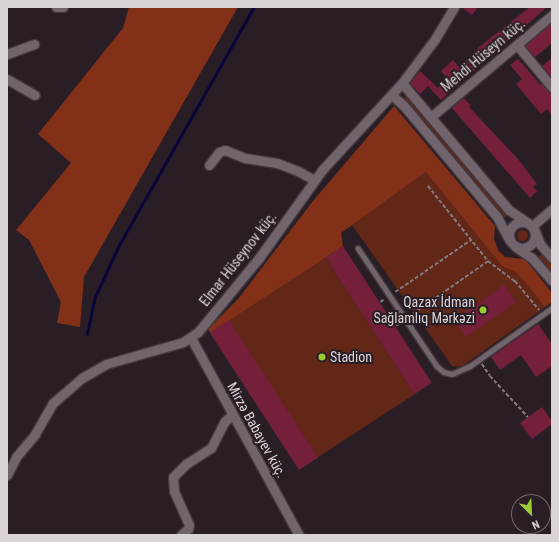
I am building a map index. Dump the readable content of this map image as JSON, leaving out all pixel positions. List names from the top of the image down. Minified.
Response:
{"streets":{"street":["Mehdi Hüseyn küç.","Elmar Hüseynov küç.","Mirzə Babayev küç."]},"crossings":[["Elmar Hüseynov küç.","Mirzə Babayev küç."]],"places":["Qazax İdman Sağlamlıq Mərkəzi","Stadion"],"north":"bottom right"}
